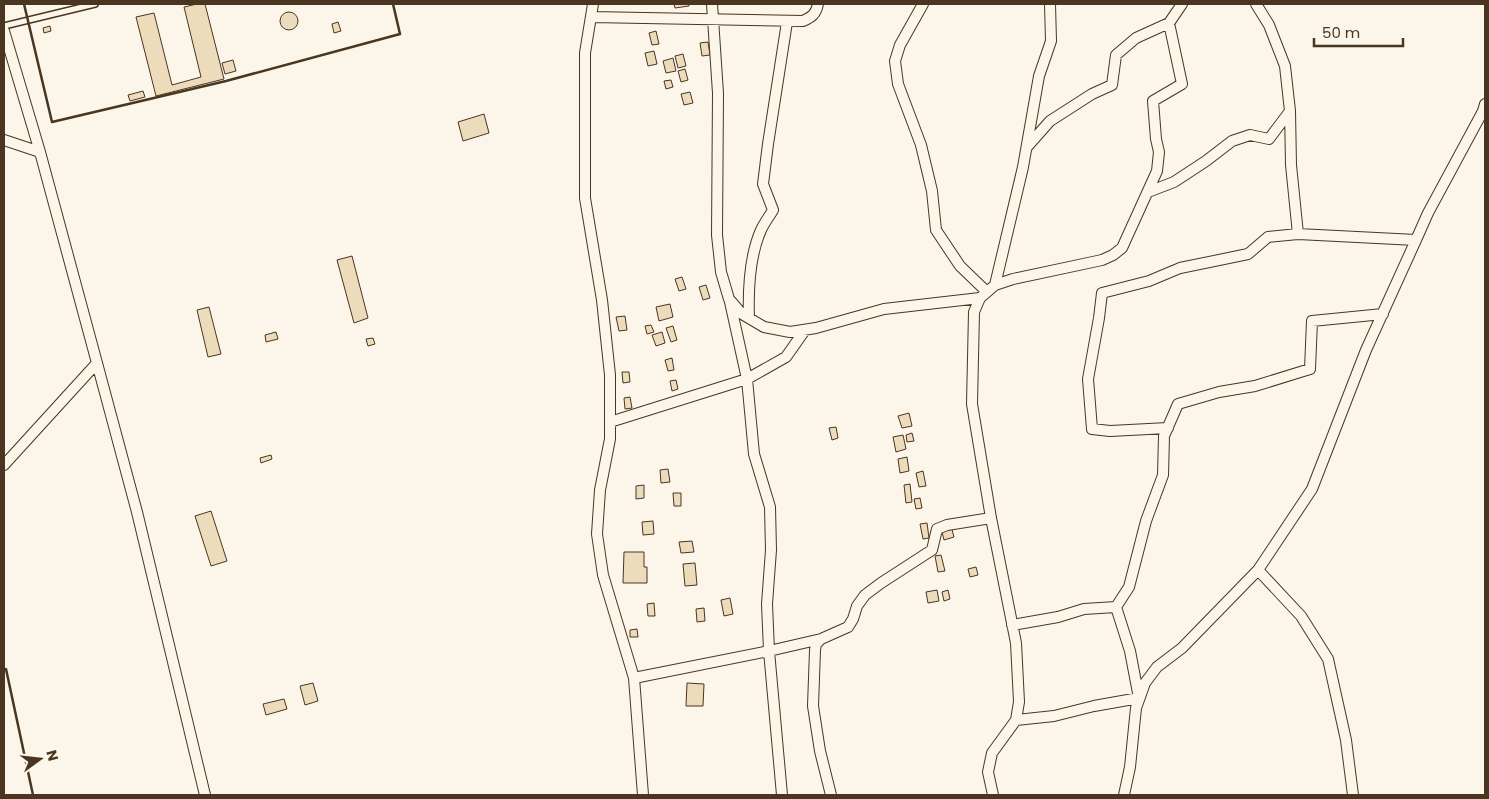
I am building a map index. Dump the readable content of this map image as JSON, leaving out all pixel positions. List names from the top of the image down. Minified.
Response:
{"scale_bar":"50 m","north":"right"}
